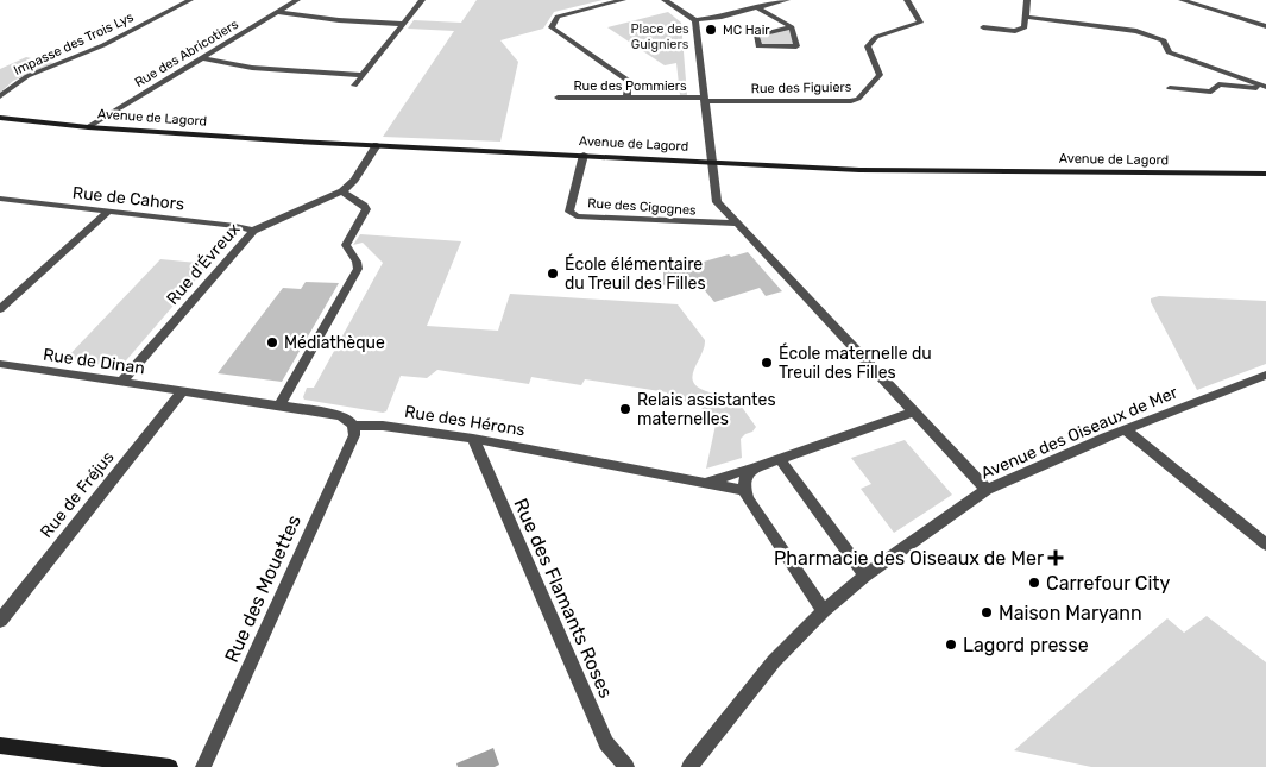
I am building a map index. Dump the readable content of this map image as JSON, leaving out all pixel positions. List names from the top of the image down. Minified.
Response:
{"streets":{"street":["Impasse des Trois Lys","Rue des Abricotiers","Rue des Pommiers","Rue des Figuiers","Avenue de Lagord","Rue de Cahors","Rue des Cigognes","Rue d'Évreux","Rue de Dinan","Rue des Hérons","Avenue des Oiseaux de Mer","Rue de Fréjus","Rue des Mouettes","Rue des Flamants Roses"]},"crossings":[["Rue des Abricotiers","Avenue de Lagord"],["Rue des Pommiers","Rue des Figuiers"],["Rue des Pommiers","Rue des Cigognes"],["Rue des Figuiers","Rue des Cigognes"],["Avenue de Lagord","Rue des Cigognes"],["Avenue de Lagord","Rue d'Évreux"],["Rue de Cahors","Rue d'Évreux"],["Rue des Cigognes","Avenue des Oiseaux de Mer"],["Rue d'Évreux","Rue de Dinan"],["Rue de Dinan","Rue des Hérons"],["Rue de Dinan","Rue de Fréjus"],["Rue des Hérons","Rue de Fréjus"],["Rue des Hérons","Rue des Mouettes"],["Rue des Hérons","Rue des Flamants Roses"]],"parks":["Place des Guigniers"],"places":{"other":["MC Hair","École élémentaire du Treuil des Filles","Médiathèque","École maternelle du Treuil des Filles","Relais assistantes maternelles","Carrefour City","Maison Maryann","Lagord presse"],"health":["Pharmacie des Oiseaux de Mer"]}}
